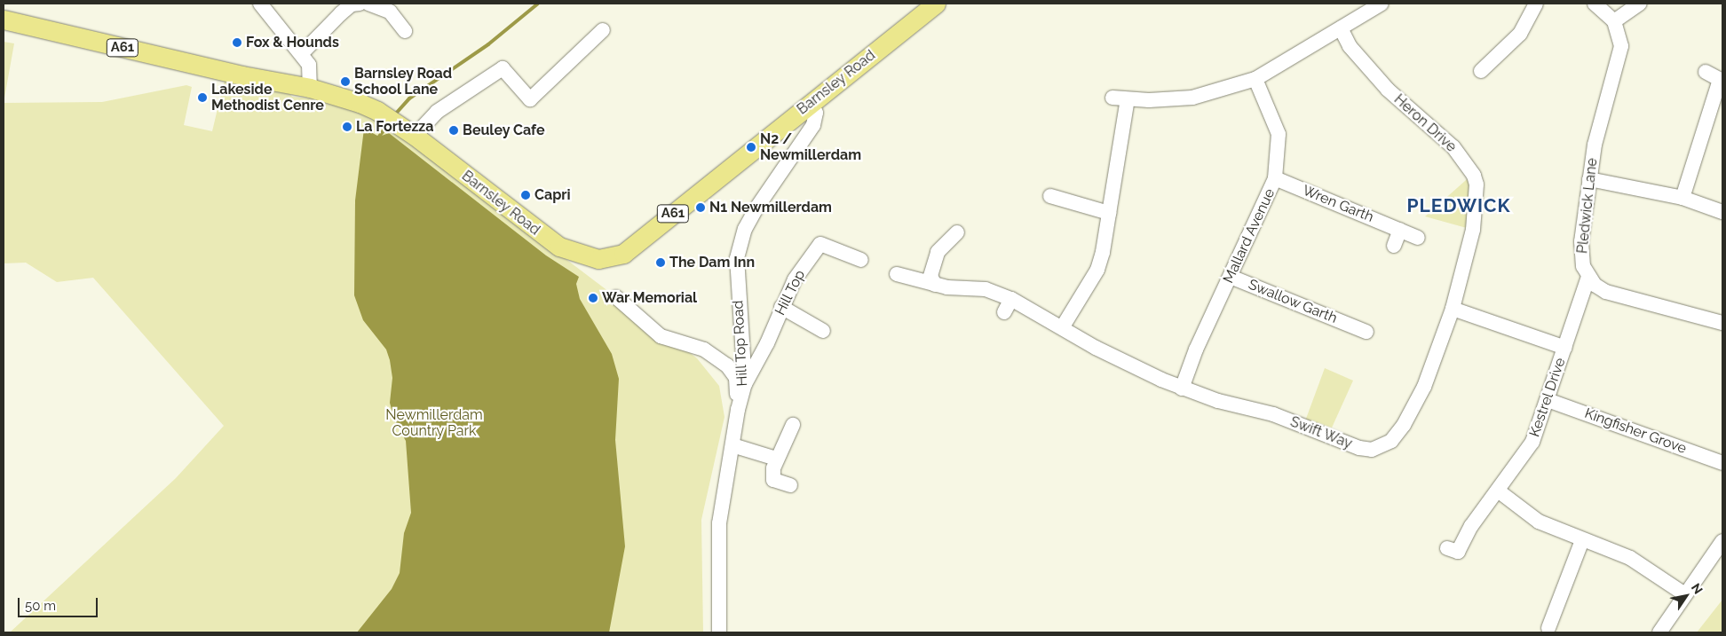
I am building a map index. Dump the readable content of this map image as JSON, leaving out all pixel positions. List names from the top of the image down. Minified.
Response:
{"streets":{"main road":["A61","Barnsley Road"],"street":["Heron Drive","Wren Garth","Pledwick Lane","Mallard Avenue","Hill Top","Swallow Garth","Hill Top Road","Kestrel Drive","Kingfisher Grove","Swift Way"]},"crossings":[["Barnsley Road","Hill Top Road"],["Heron Drive","Swift Way"],["Wren Garth","Mallard Avenue"],["Pledwick Lane","Kestrel Drive"],["Mallard Avenue","Swallow Garth"],["Mallard Avenue","Swift Way"],["Hill Top","Hill Top Road"],["Kestrel Drive","Kingfisher Grove"]],"districts":["PLEDWICK"],"parks":["Newmillerdam Country Park"],"places":["Fox & Hounds","Barnsley Road School Lane","Lakeside Methodist Cenre","La Fortezza","Beuley Cafe","N2 / Newmillerdam","Capri","N1 Newmillerdam","The Dam Inn","War Memorial"],"scale_bar":"50 m","north":"top right"}
